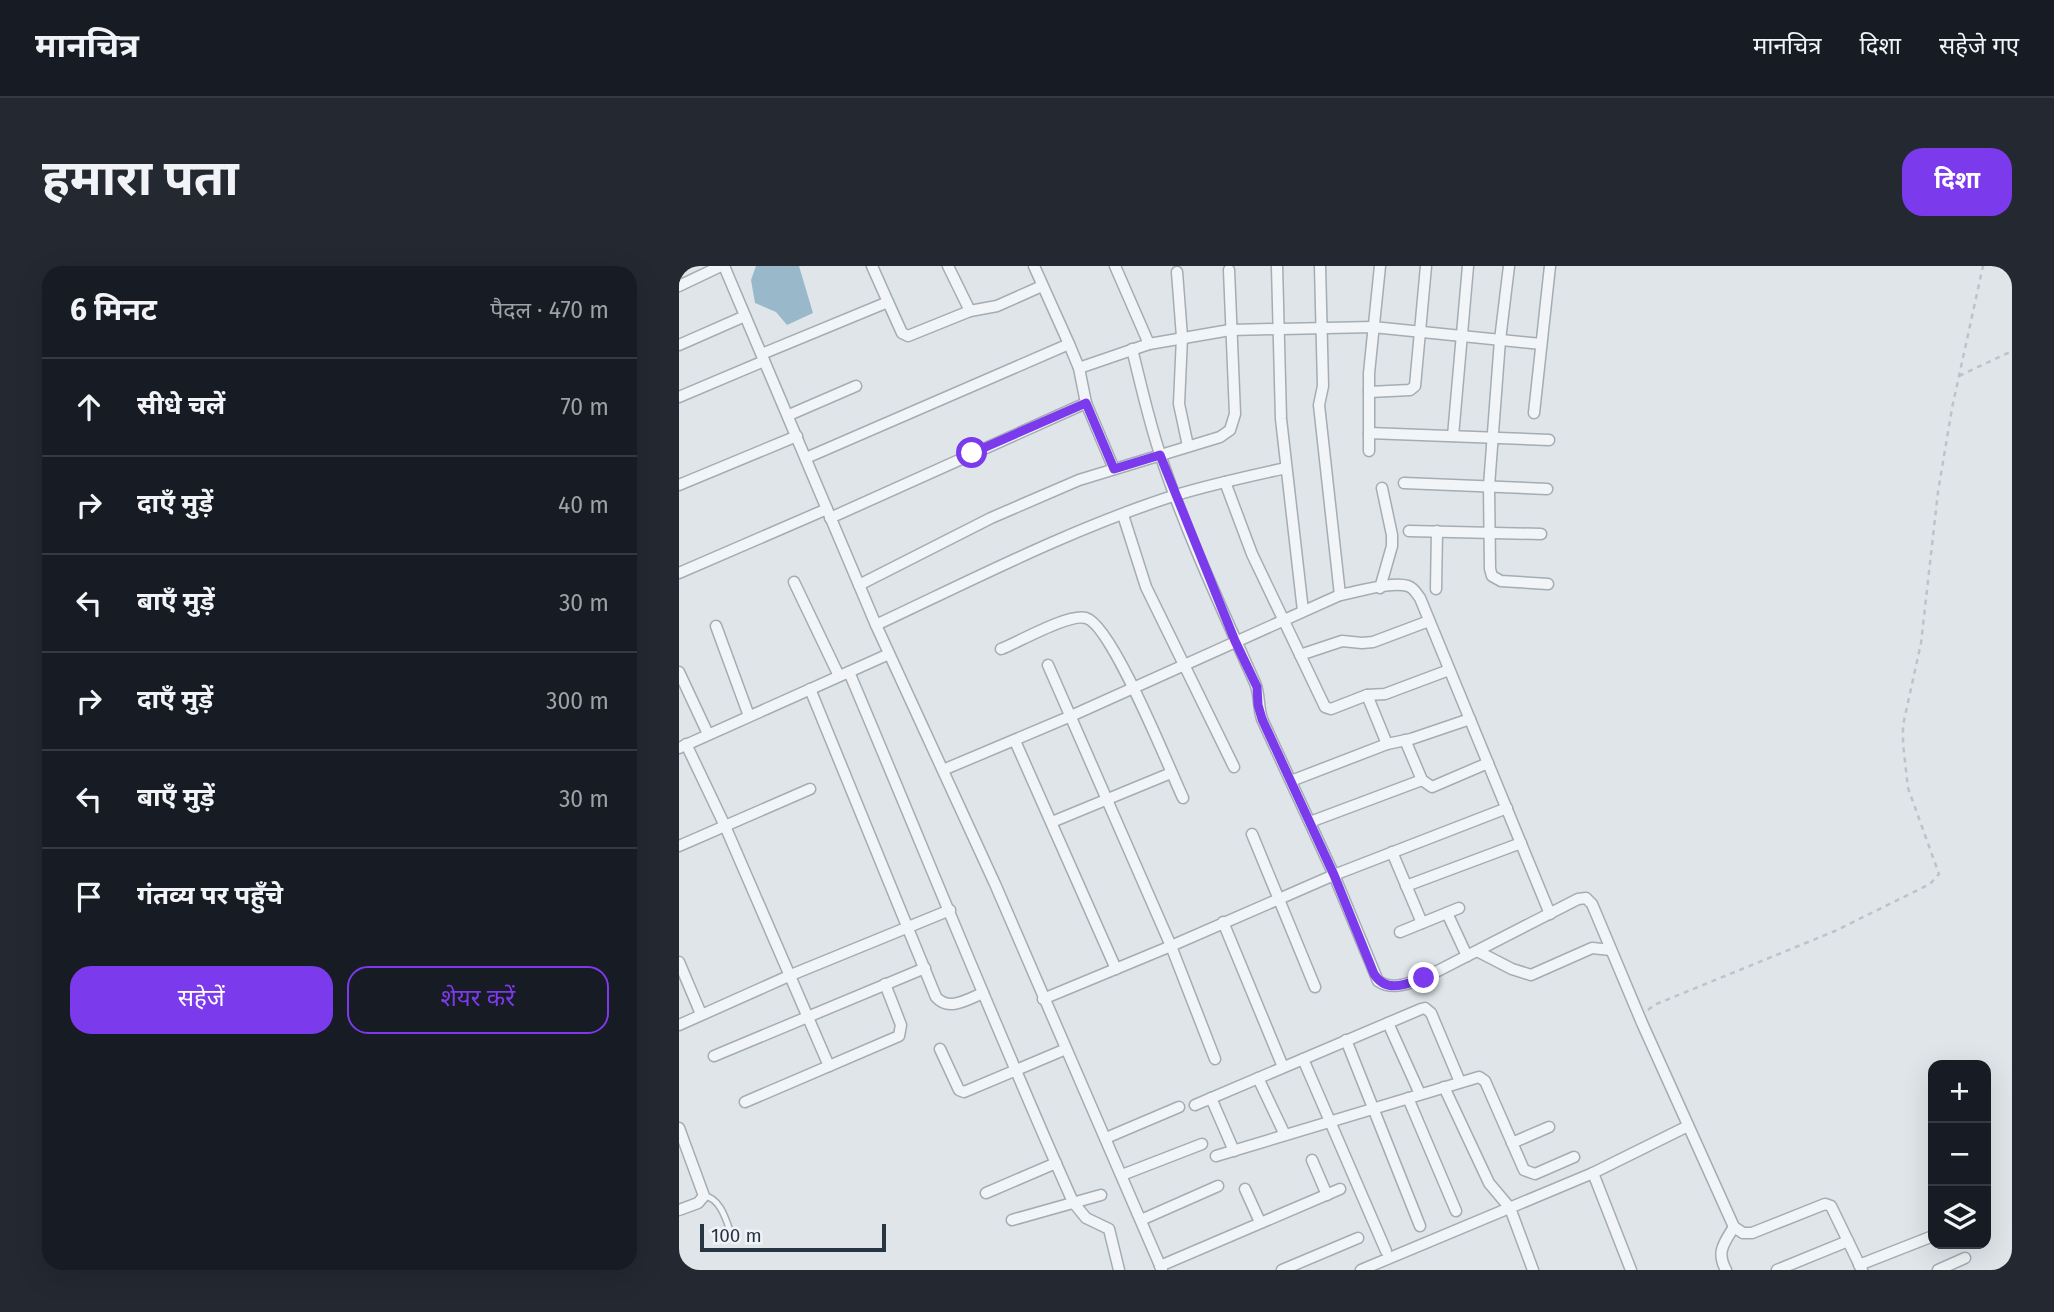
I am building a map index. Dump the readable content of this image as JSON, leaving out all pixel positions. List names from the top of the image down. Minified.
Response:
{"scale_bar":"100 m","page":{"header":"मानचित्र","nav":["मानचित्र","दिशा","सहेजे गए"],"buttons":["दिशा",["सहेजें","शेयर करें"]],"title":"हमारा पता","heading":["6 मिनट","पैदल · 470 m"],"list":[["सीधे चलें","70 m"],["दाएँ मुड़ें","40 m"],["बाएँ मुड़ें","30 m"],["दाएँ मुड़ें","300 m"],["बाएँ मुड़ें","30 m"],"गंतव्य पर पहुँचे"],"map_buttons":["+","−"],"scale":"100 m"}}
